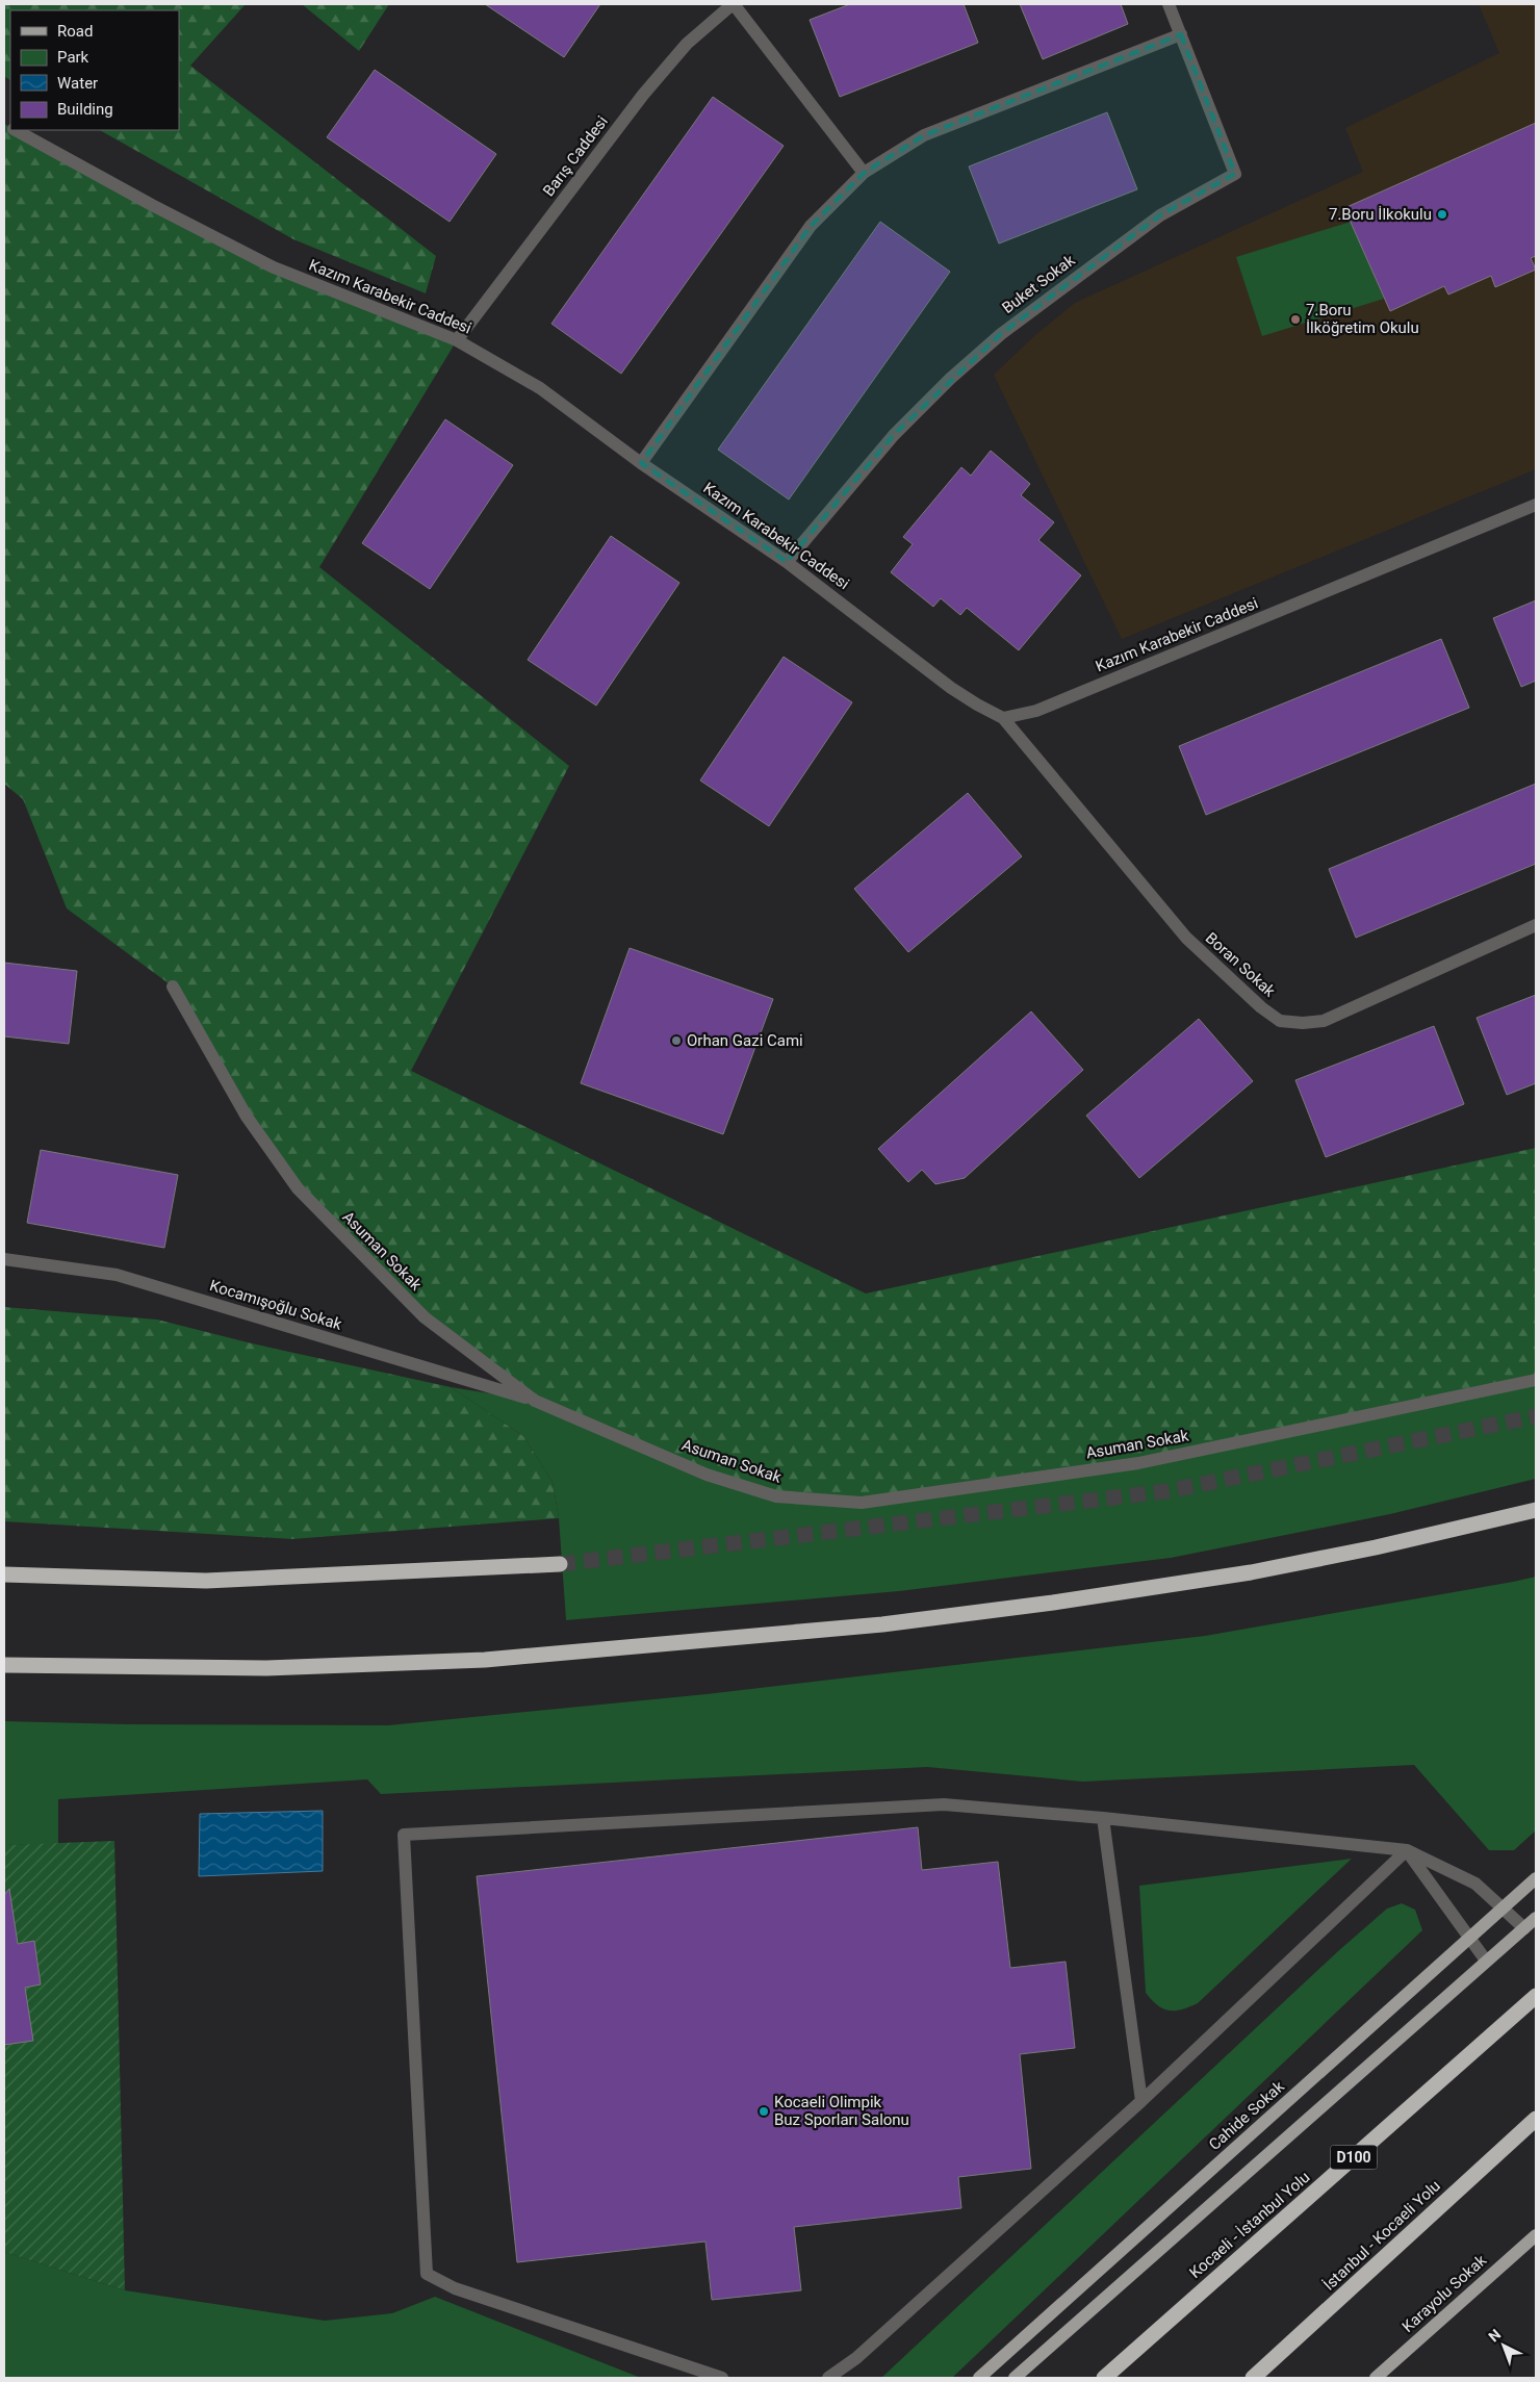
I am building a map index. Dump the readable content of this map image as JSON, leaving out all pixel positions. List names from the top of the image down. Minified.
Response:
{"streets":{"highway":["D100","Kocaeli - İstanbul Yolu","İstanbul - Kocaeli Yolu"],"main road":["Cahide Sokak","Karayolu Sokak"],"street":["Barış Caddesi","Buket Sokak","Kazım Karabekir Caddesi","Boran Sokak","Asuman Sokak","Kocamışoğlu Sokak"]},"crossings":[["Barış Caddesi","Kazım Karabekir Caddesi"],["Buket Sokak","Kazım Karabekir Caddesi"],["Kazım Karabekir Caddesi","Boran Sokak"],["Asuman Sokak","Kocamışoğlu Sokak"]],"places":["7.Boru İlkokulu","7.Boru İlköğretim Okulu","Orhan Gazi Cami","Kocaeli Olimpik Buz Sporları Salonu"],"legend":["Road","Park","Water","Building"],"north":"top left"}
